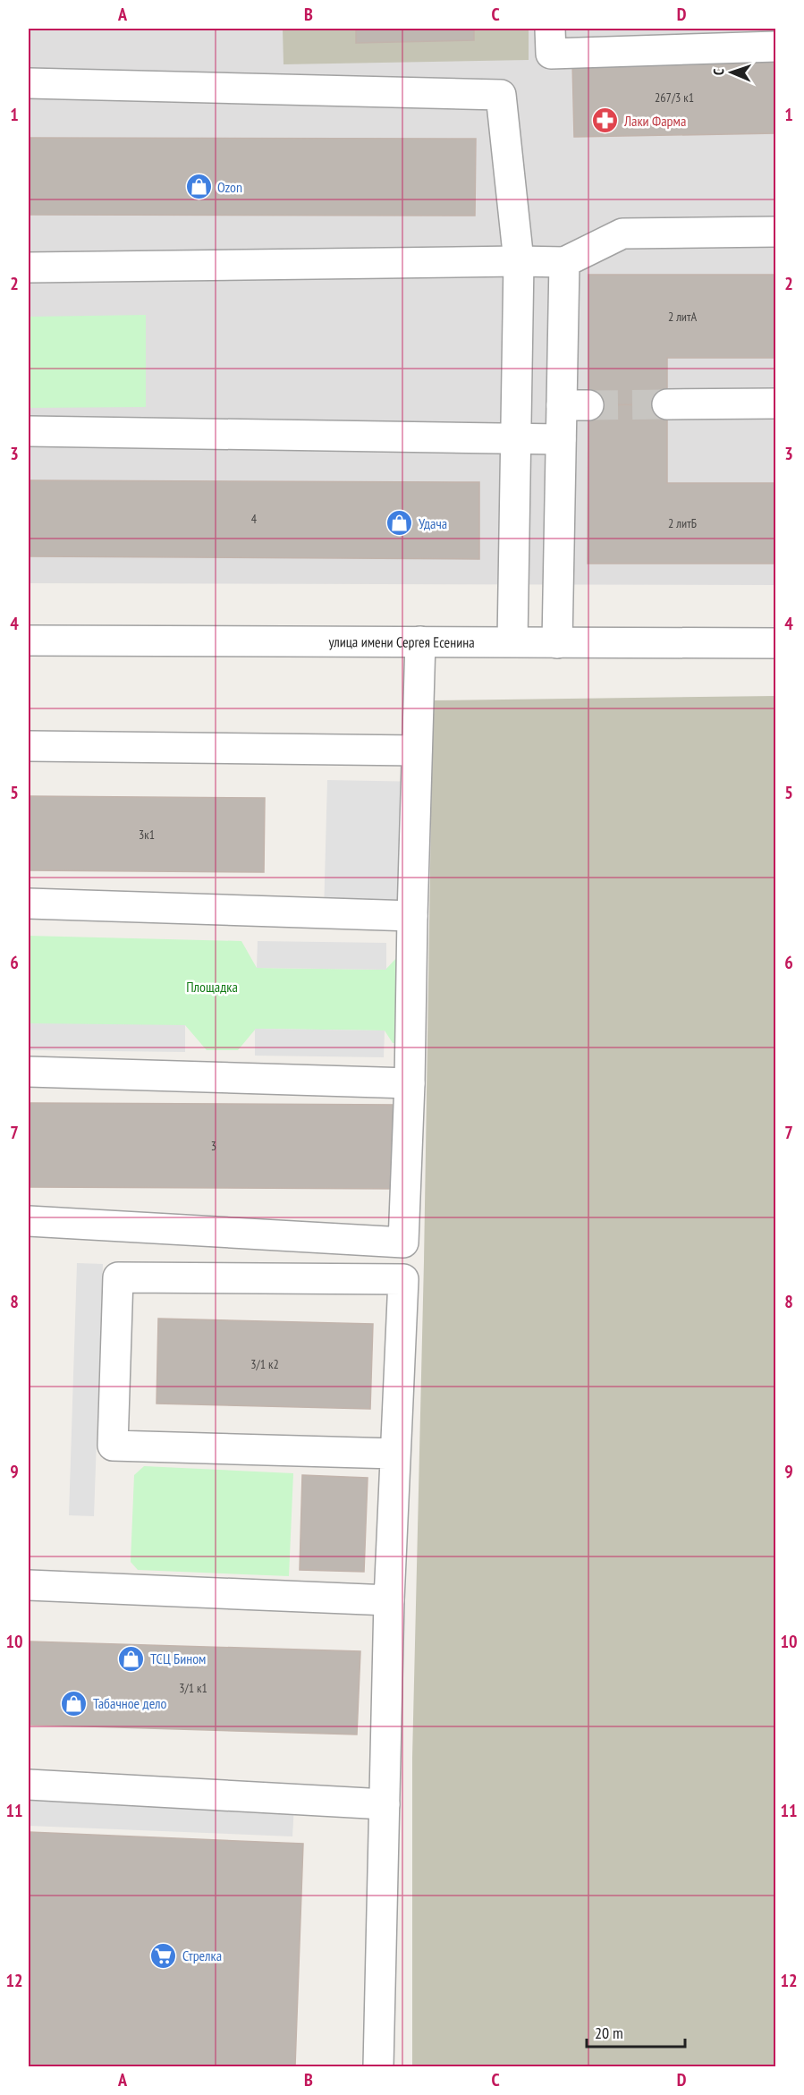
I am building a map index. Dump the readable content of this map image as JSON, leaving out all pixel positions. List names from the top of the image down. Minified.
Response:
{"streets":{"street":["улица имени Сергея Есенина"]},"parks":["Площадка"],"places":{"pharmacy":["Лаки Фарма"],"shop":["Ozon","Удача","ТСЦ Бином","Табачное дело"],"supermarket":["Стрелка"]},"house_numbers":["267/3 к1","2 литА","4","2 литБ","3к1","3","3/1 к2","3/1 к1"],"scale_bar":"20 m","north":"left","grid":{"columns":["A","B","C","D"],"rows":["1","2","3","4","5","6","7","8","9","10","11","12"]}}
